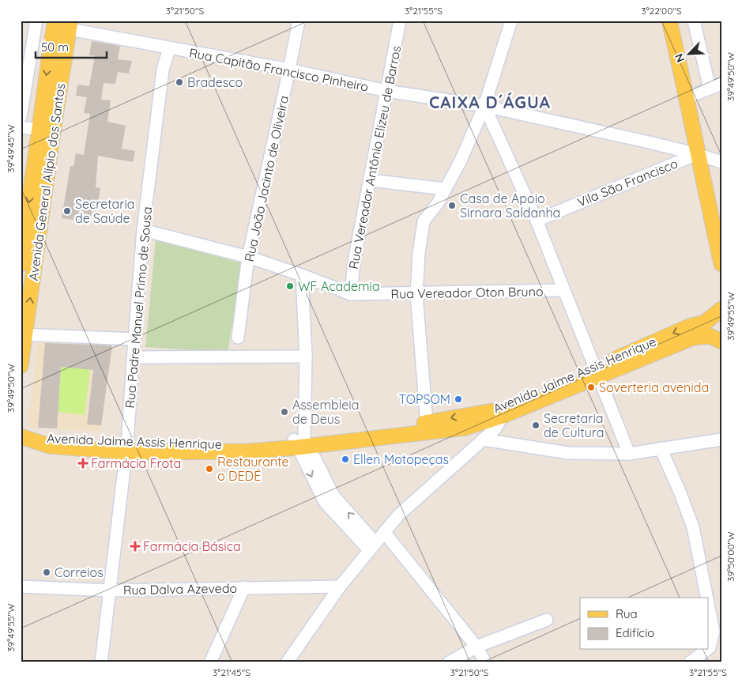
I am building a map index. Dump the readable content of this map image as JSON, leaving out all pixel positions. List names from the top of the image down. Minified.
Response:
{"streets":{"main road":["Avenida General Alípio dos Santos","Avenida Jaime Assis Henrique"],"street":["Rua Capitão Francisco Pinheiro","Rua Vereador Antônio Elizeu de Barros","Rua João Jacinto de Oliveira","Vila São Francisco","Rua Vereador Oton Bruno","Rua Padre Manuel Primo de Sousa","Rua Dalva Azevedo"]},"crossings":[["Rua Capitão Francisco Pinheiro","Rua Vereador Antônio Elizeu de Barros"],["Rua Capitão Francisco Pinheiro","Rua João Jacinto de Oliveira"],["Rua Capitão Francisco Pinheiro","Avenida General Alípio dos Santos"],["Rua Capitão Francisco Pinheiro","Vila São Francisco"],["Rua Capitão Francisco Pinheiro","Rua Padre Manuel Primo de Sousa"],["Rua Vereador Antônio Elizeu de Barros","Rua Vereador Oton Bruno"],["Rua João Jacinto de Oliveira","Rua Vereador Oton Bruno"],["Rua Vereador Oton Bruno","Rua Padre Manuel Primo de Sousa"],["Rua Padre Manuel Primo de Sousa","Avenida Jaime Assis Henrique"],["Rua Padre Manuel Primo de Sousa","Rua Dalva Azevedo"]],"districts":["CAIXA D´ÁGUA"],"places":{"other":["Bradesco","Casa de Apoio Sirnara Saldanha","Secretaria de Saúde","WF Academia","Soverteria avenida","TOPSOM","Assembleia de Deus","Secretaria de Cultura","Ellen Motopeças","Restaurante o DEDÉ","Correios"],"health":["Farmácia Frota","Farmácia Básica"]},"legend":["Rua","Edifício"],"scale_bar":"50 m","north":"bottom left","coordinates":["3°21'50\"S","3°21'55\"S","3°22'00\"S","39°49'50\"W","39°49'45\"W","39°49'55\"W","39°50'00\"W","3°21'45\"S"]}
